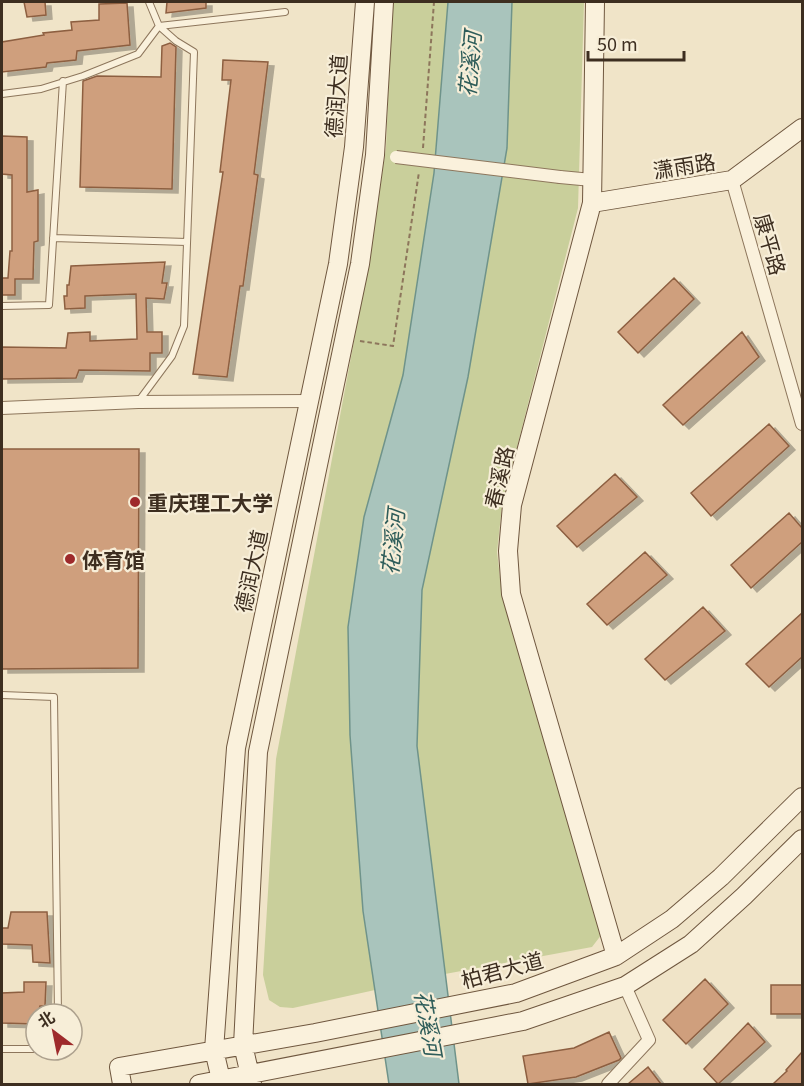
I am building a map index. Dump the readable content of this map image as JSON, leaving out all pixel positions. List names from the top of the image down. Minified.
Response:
{"streets":{"main road":["德润大道","潇雨路","春溪路","柏君大道"],"street":["康平路"]},"crossings":[["德润大道","柏君大道"],["潇雨路","康平路"],["潇雨路","春溪路"],["春溪路","柏君大道"]],"water":["花溪河"],"places":["重庆理工大学","体育馆"],"scale_bar":"50 m","north":"top left"}
